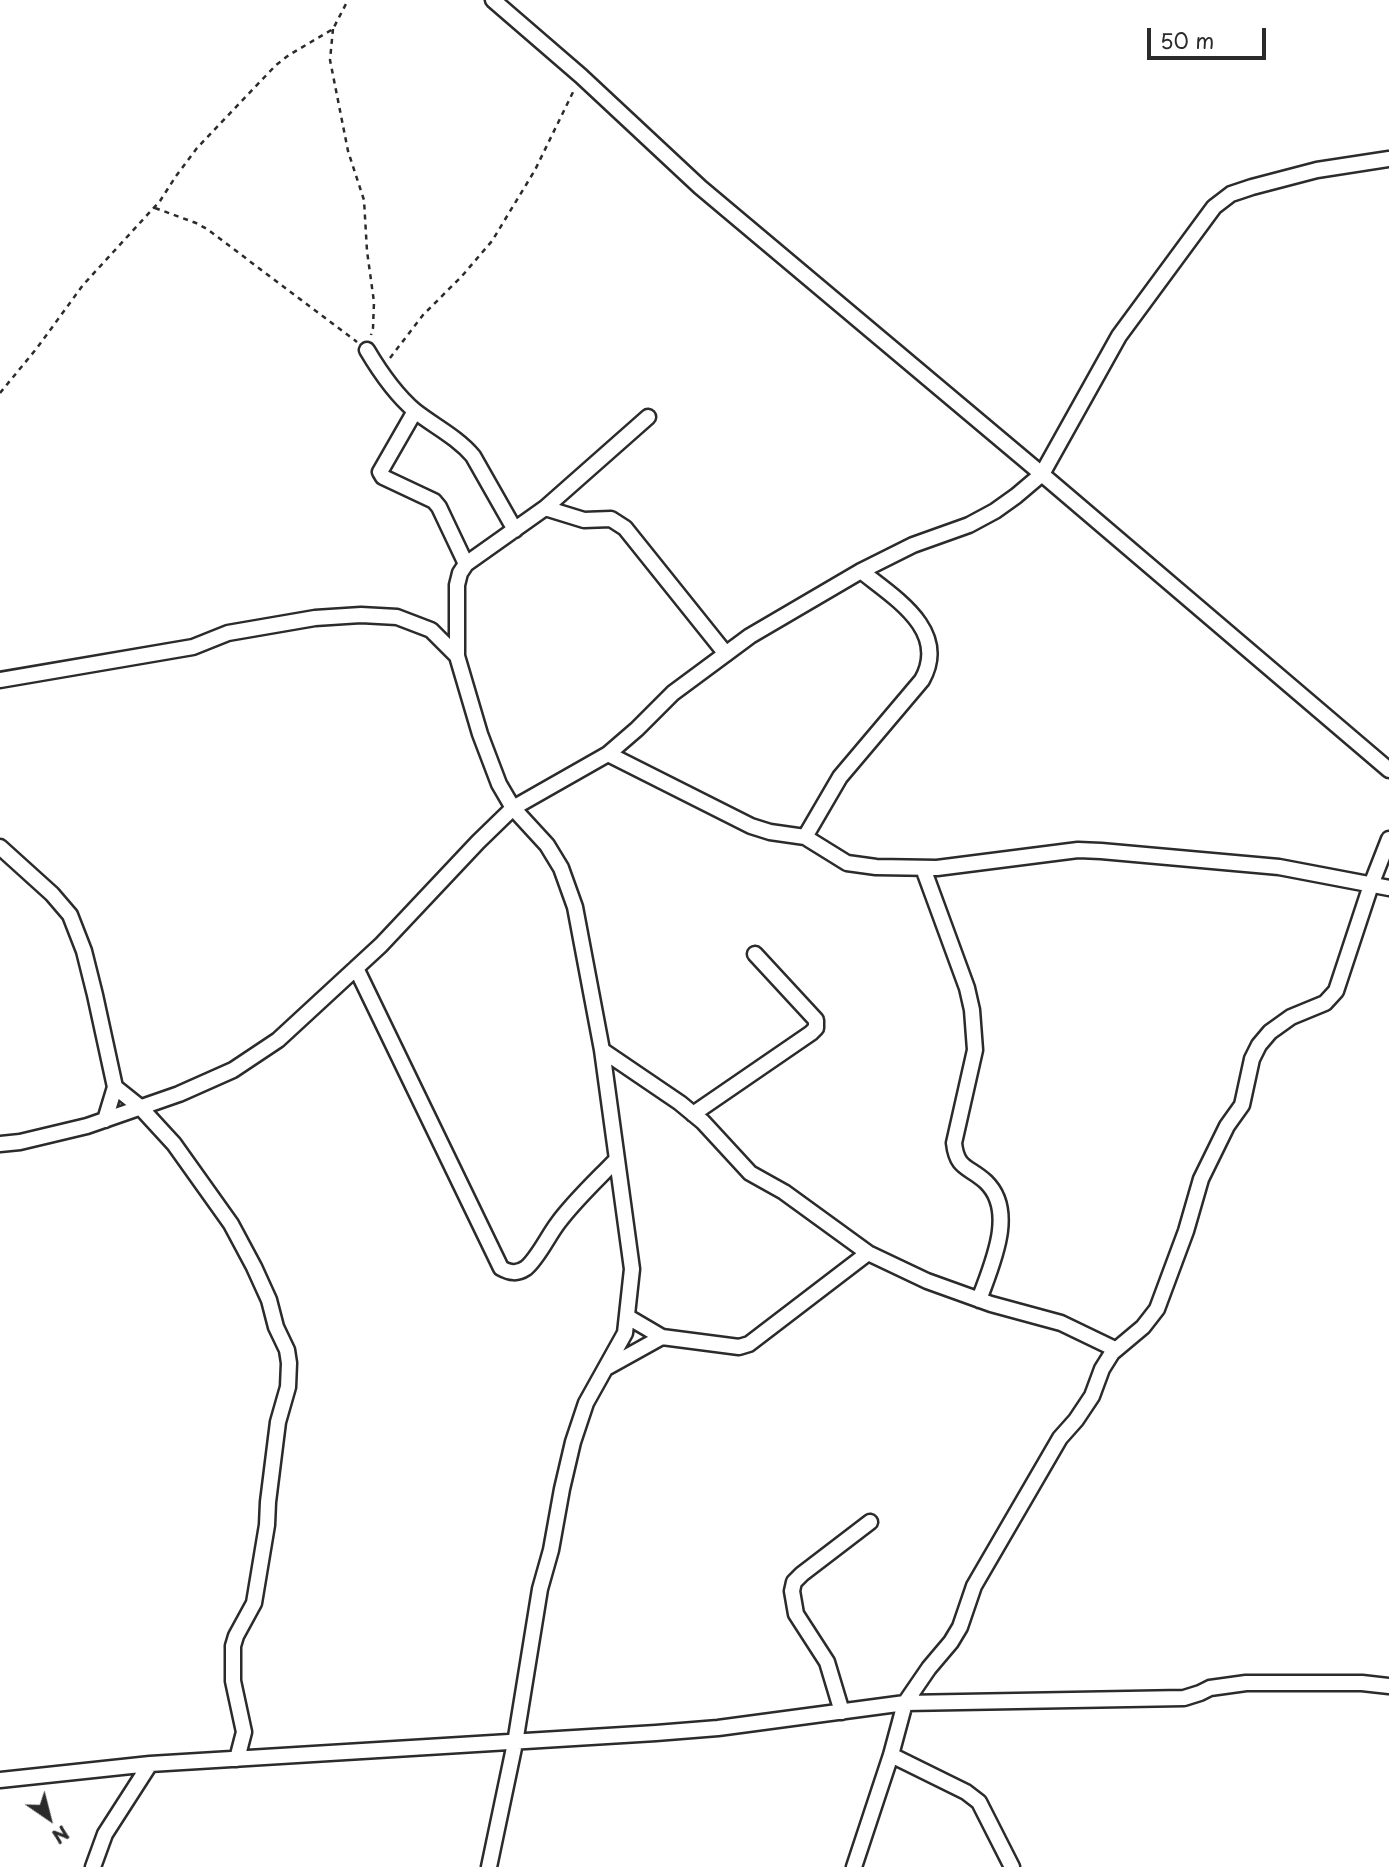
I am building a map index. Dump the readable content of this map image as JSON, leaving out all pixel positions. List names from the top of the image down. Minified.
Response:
{"scale_bar":"50 m","north":"bottom right"}
